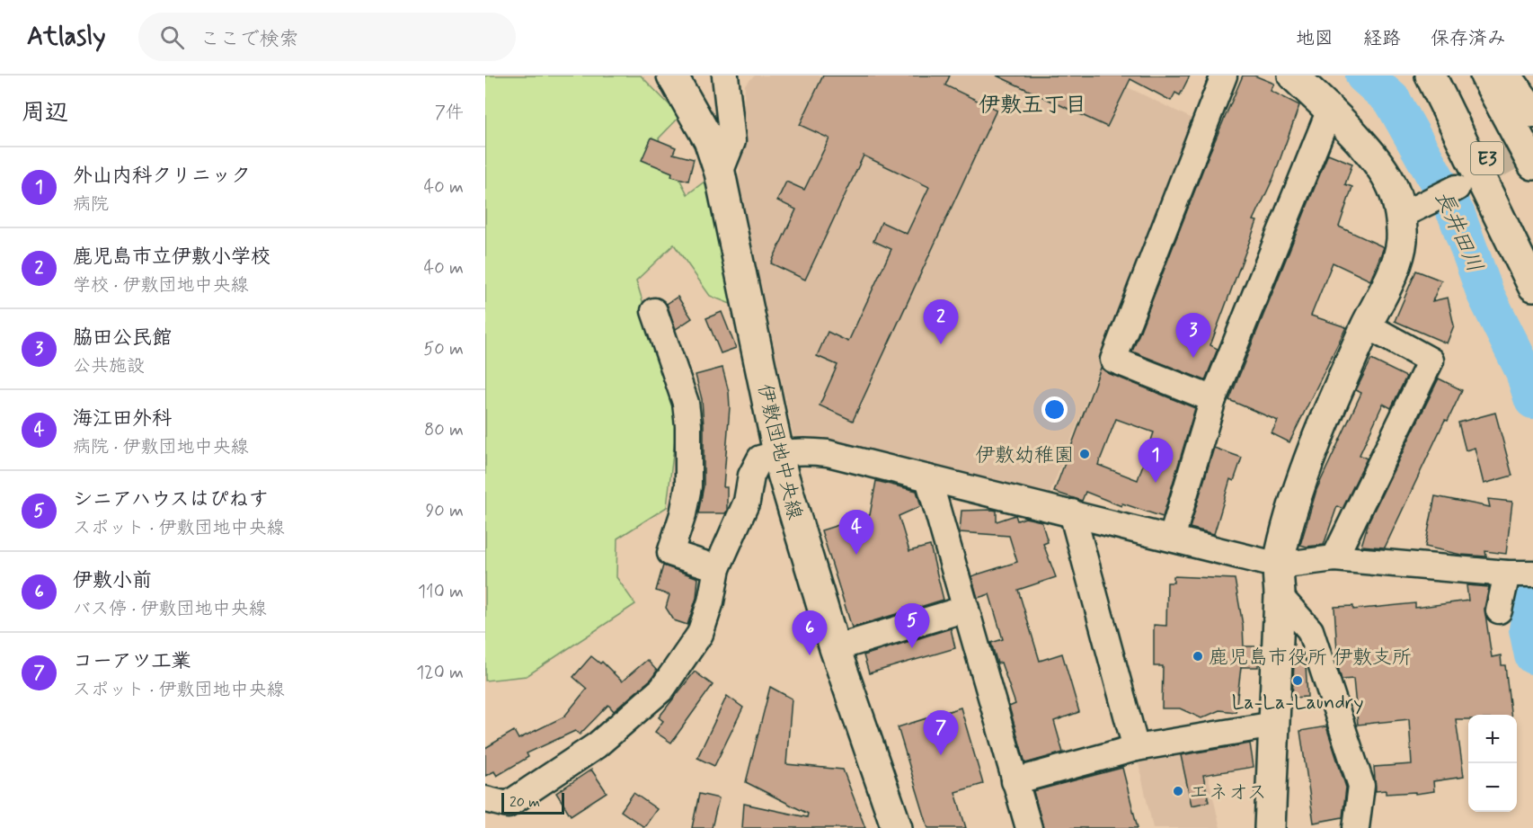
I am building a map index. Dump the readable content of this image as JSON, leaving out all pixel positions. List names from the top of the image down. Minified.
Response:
{"streets":{"main road":["E3","伊敷団地中央線"]},"districts":["伊敷五丁目"],"water":["長井田川"],"places":["伊敷幼稚園","鹿児島市役所 伊敷支所","La-La-Laundry","エネオス"],"scale_bar":"20 m","page":{"header":"Atlasly","search":"ここで検索","nav":["地図","経路","保存済み"],"heading":["周辺","7件"],"list":[{"mark":"1","name":"外山内科クリニック","note":"病院","value":"40 m"},{"mark":"2","name":"鹿児島市立伊敷小学校","note":"学校 · 伊敷団地中央線","value":"40 m"},{"mark":"3","name":"脇田公民館","note":"公共施設","value":"50 m"},{"mark":"4","name":"海江田外科","note":"病院 · 伊敷団地中央線","value":"80 m"},{"mark":"5","name":"シニアハウスはぴねす","note":"スポット · 伊敷団地中央線","value":"90 m"},{"mark":"6","name":"伊敷小前","note":"バス停 · 伊敷団地中央線","value":"110 m"},{"mark":"7","name":"コーアツ工業","note":"スポット · 伊敷団地中央線","value":"120 m"}],"pins":["2","3","1","4","5","6","7"],"map_buttons":["+","−"],"scale":"20 m"}}
